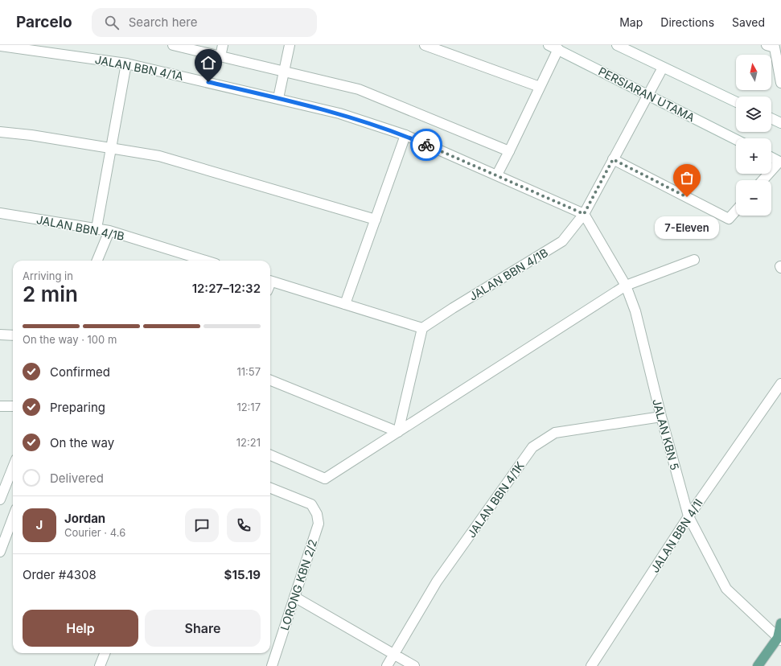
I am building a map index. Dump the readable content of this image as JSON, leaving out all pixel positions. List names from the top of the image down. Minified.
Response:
{"streets":{"street":["JALAN BBN 4/1A","PERSIARAN UTAMA","JALAN BBN 4/1B","JALAN KBN 5","JALAN BBN 4/1K","JALAN BBN 4/1I","LORONG KBN 2/2"]},"crossings":[["JALAN BBN 4/1A","JALAN BBN 4/1B"],["JALAN BBN 4/1A","JALAN KBN 5"],["PERSIARAN UTAMA","JALAN BBN 4/1B"],["JALAN BBN 4/1B","JALAN KBN 5"],["JALAN KBN 5","JALAN BBN 4/1K"],["JALAN KBN 5","JALAN BBN 4/1I"]],"places":["7-Eleven"],"north":"top","page":{"header":"Parcelo","search":"Search here","nav":["Map","Directions","Saved"],"map_buttons":["+","−"],"bubble":"7-Eleven","heading":["2 min","Arriving in","12:27–12:32"],"panel":["Jordan","Courier · 4.6","Order #4308","$15.19"],"bar":"On the way · 100 m","list":[["Confirmed","11:57"],["Preparing","12:17"],["On the way","12:21"],"Delivered"],"round":"J","buttons":["Help","Share"]}}
